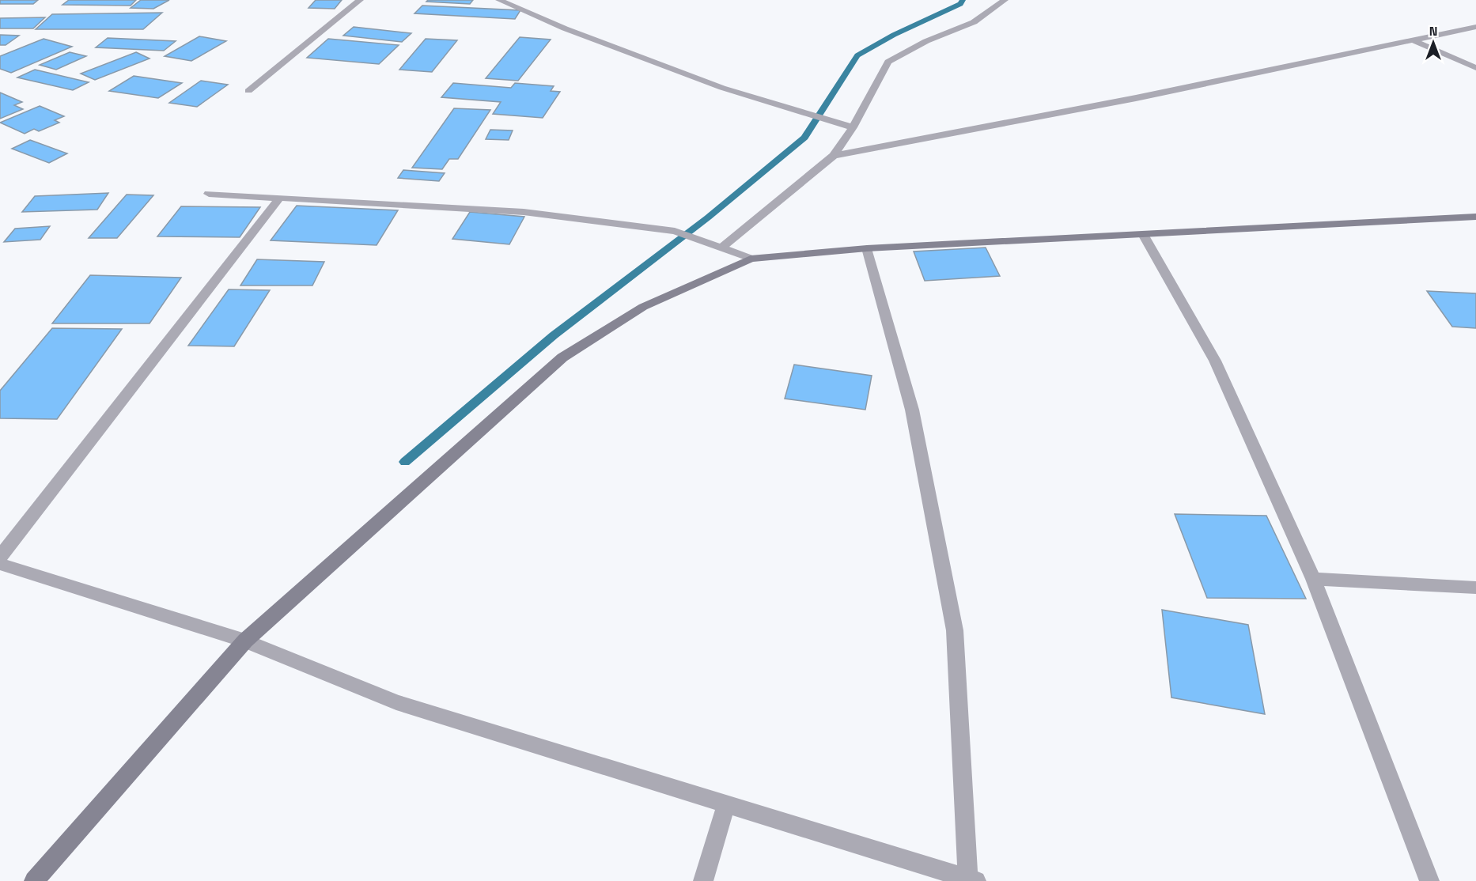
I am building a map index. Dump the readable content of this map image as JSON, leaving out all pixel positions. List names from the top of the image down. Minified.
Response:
{"north":"top"}
